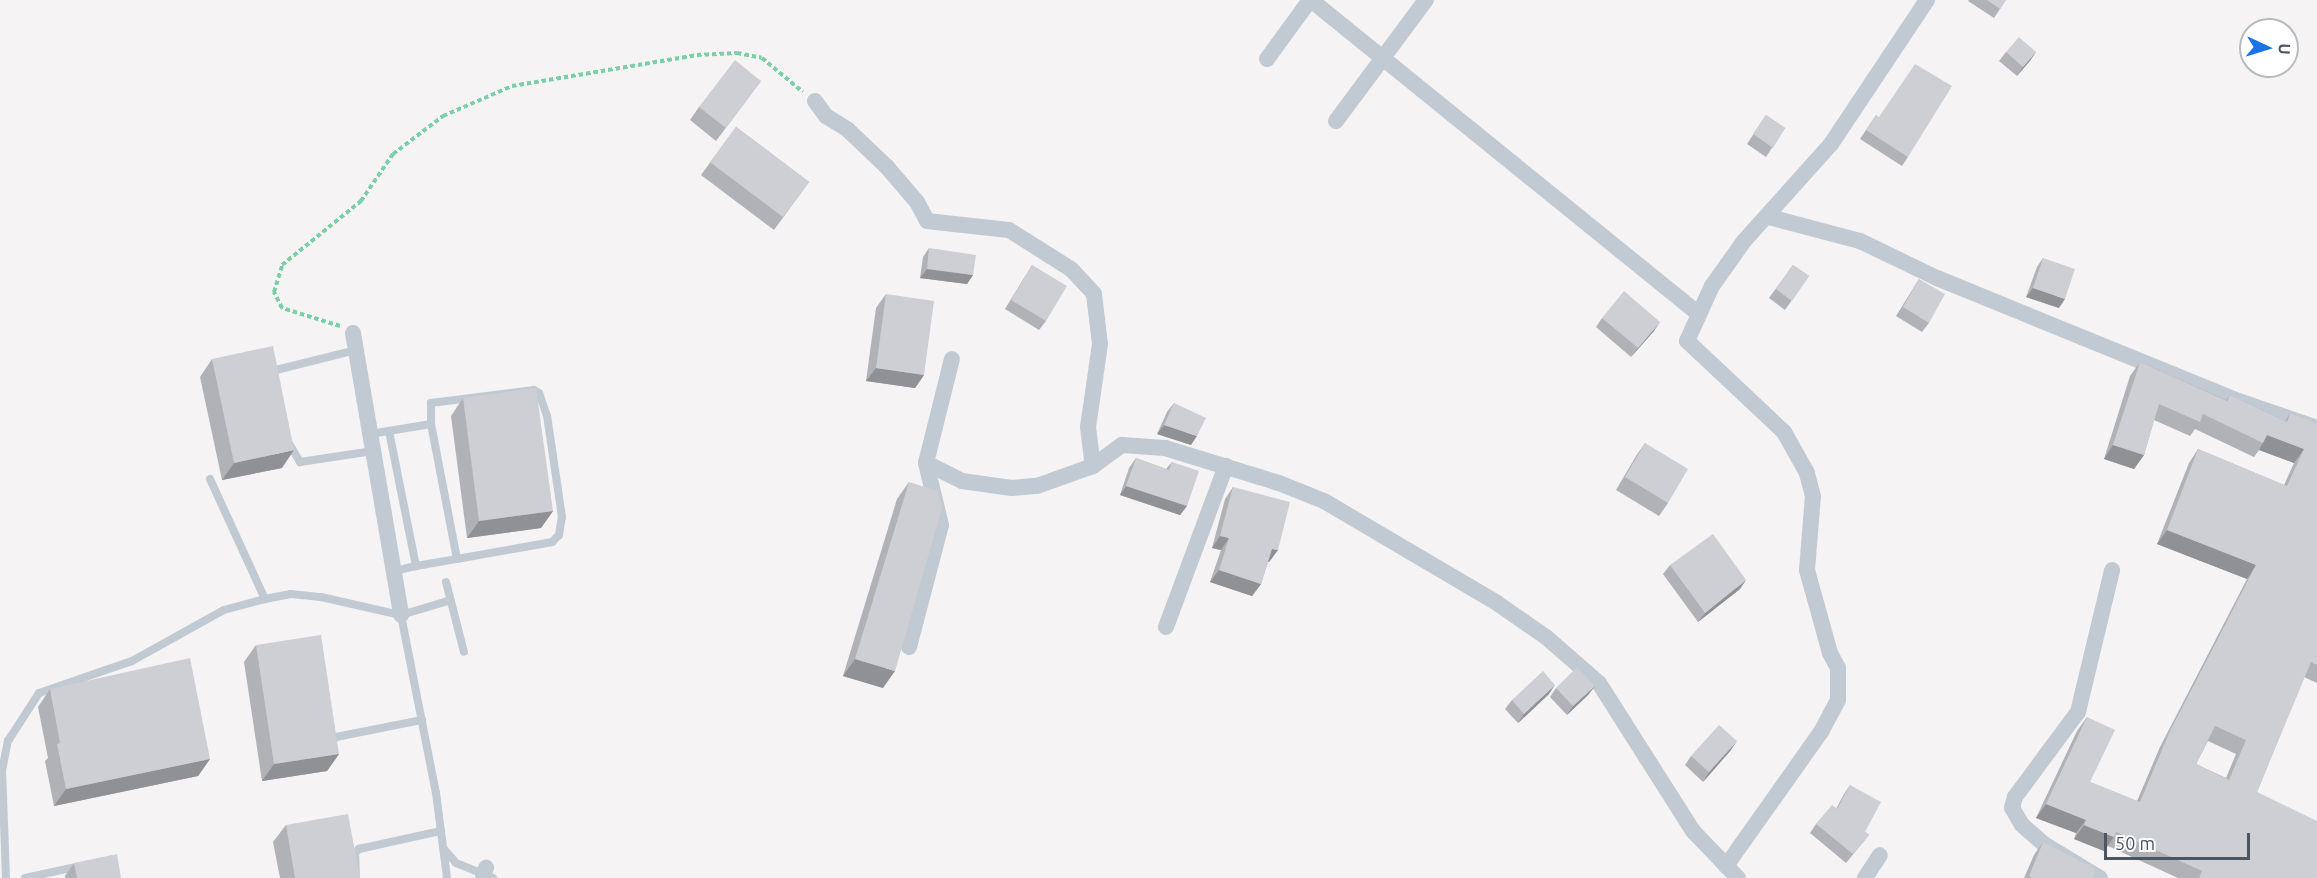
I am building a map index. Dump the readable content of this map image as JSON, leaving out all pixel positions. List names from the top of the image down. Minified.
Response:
{"scale_bar":"50 m","north":"right"}
